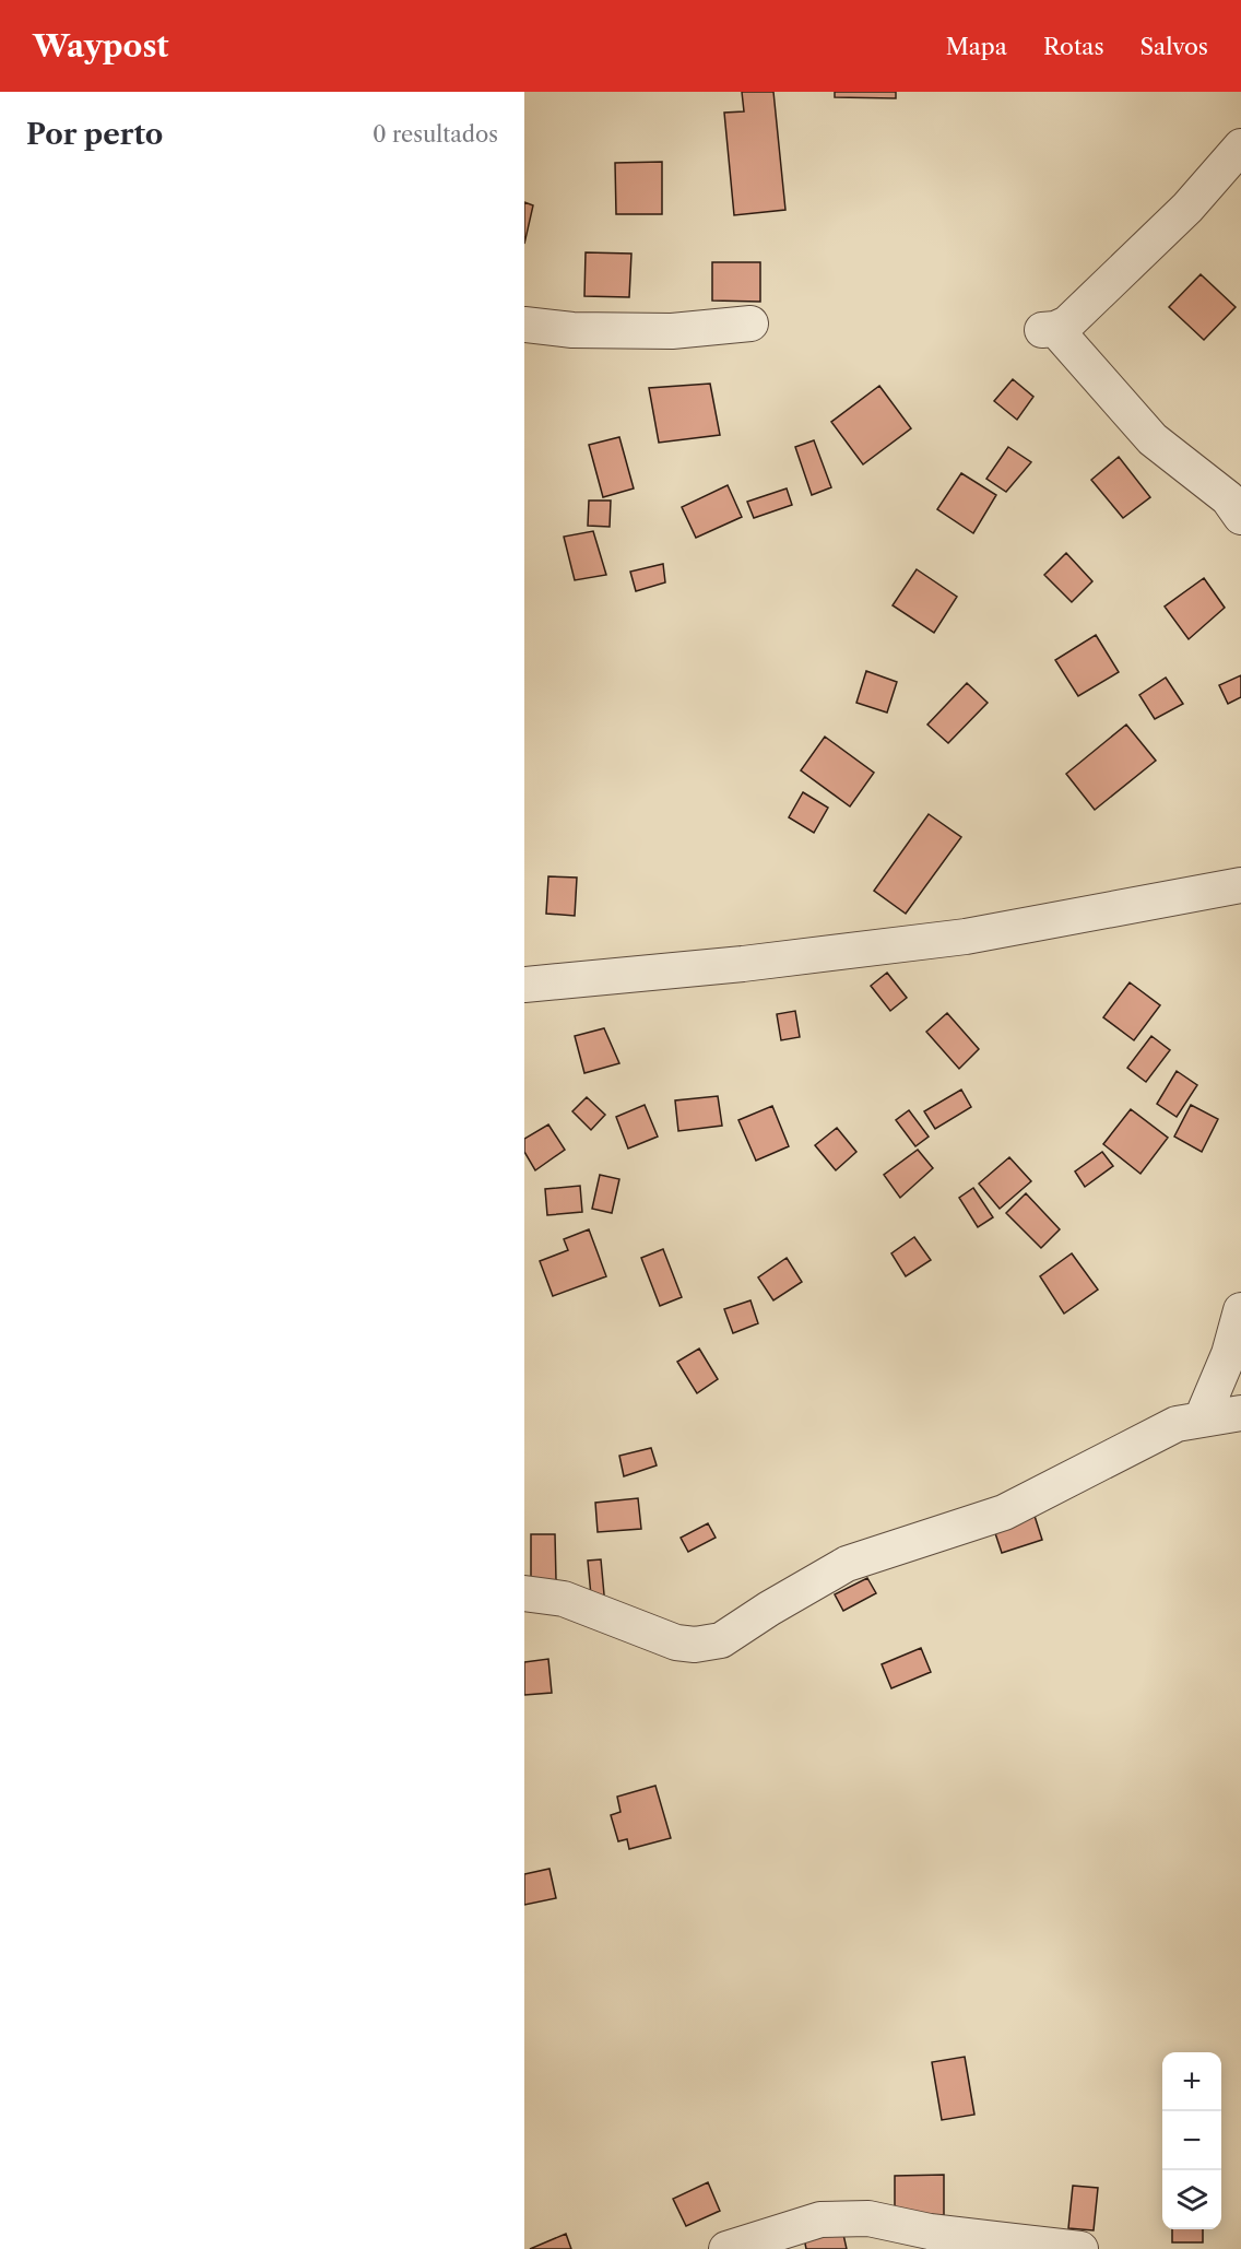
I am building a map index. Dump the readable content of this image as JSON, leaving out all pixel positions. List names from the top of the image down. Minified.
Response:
{"page":{"header":"Waypost","nav":["Mapa","Rotas","Salvos"],"heading":["Por perto","0 resultados"],"map_buttons":["+","−"]}}
